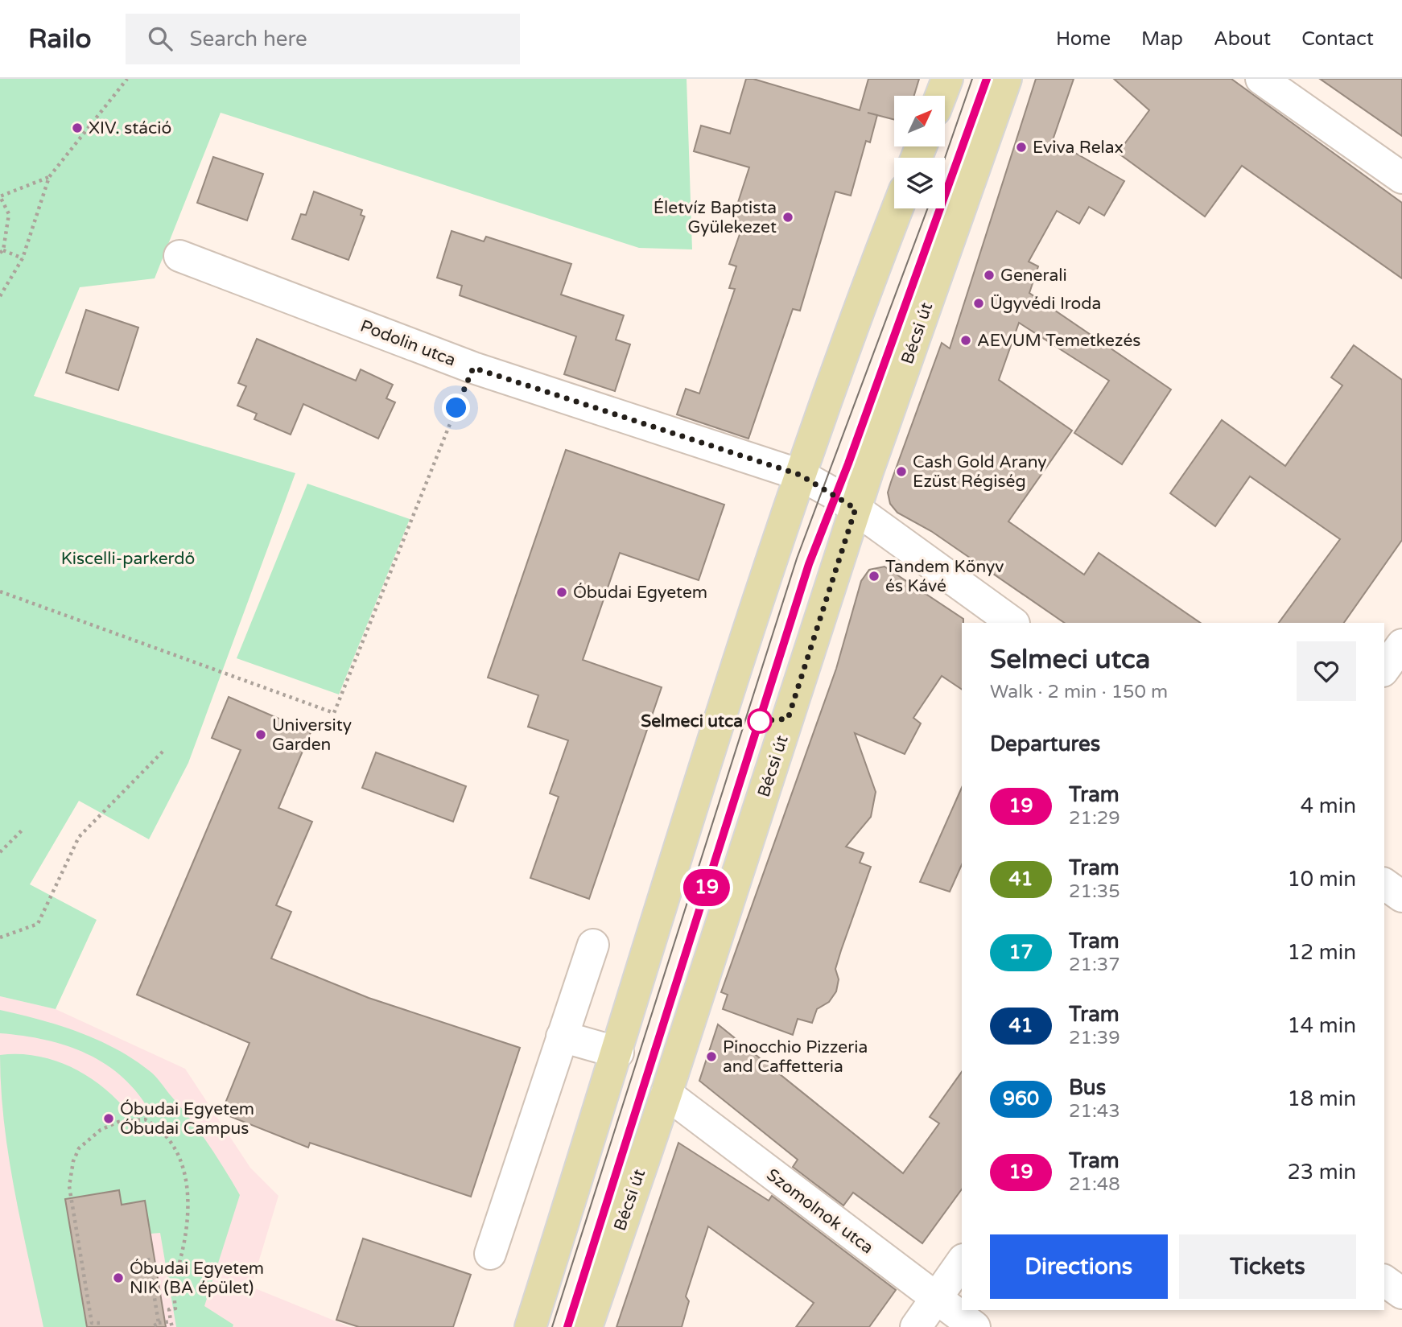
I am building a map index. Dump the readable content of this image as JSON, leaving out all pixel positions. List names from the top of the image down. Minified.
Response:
{"streets":{"main road":["Bécsi út"],"street":["Podolin utca","Szomolnok utca"]},"crossings":[["Bécsi út","Podolin utca"],["Bécsi út","Szomolnok utca"]],"parks":["Kiscelli-parkerdő"],"places":["XIV. stáció","Eviva Relax","Életvíz Baptista Gyülekezet","Generali","Ügyvédi Iroda","AEVUM Temetkezés","Cash Gold Arany Ezüst Régiség","Tandem Könyv és Kávé","Óbudai Egyetem","Selmeci utca","University Garden","Pinocchio Pizzeria and Caffetteria","Óbudai Egyetem Óbudai Campus","Óbudai Egyetem NIK (BA épület)"],"lines":["tram line 19"],"north":"top right","page":{"header":"Railo","search":"Search here","nav":["Home","Map","About","Contact"],"on_map":"19","heading":[["Selmeci utca","Walk · 2 min · 150 m"],"Departures"],"list":[{"mark":"19","name":"Tram","note":"21:29","value":"4 min"},{"mark":"41","name":"Tram","note":"21:35","value":"10 min"},{"mark":"17","name":"Tram","note":"21:37","value":"12 min"},{"mark":"41","name":"Tram","note":"21:39","value":"14 min"},{"mark":"960","name":"Bus","note":"21:43","value":"18 min"},{"mark":"19","name":"Tram","note":"21:48","value":"23 min"}],"buttons":["Directions","Tickets"]}}
